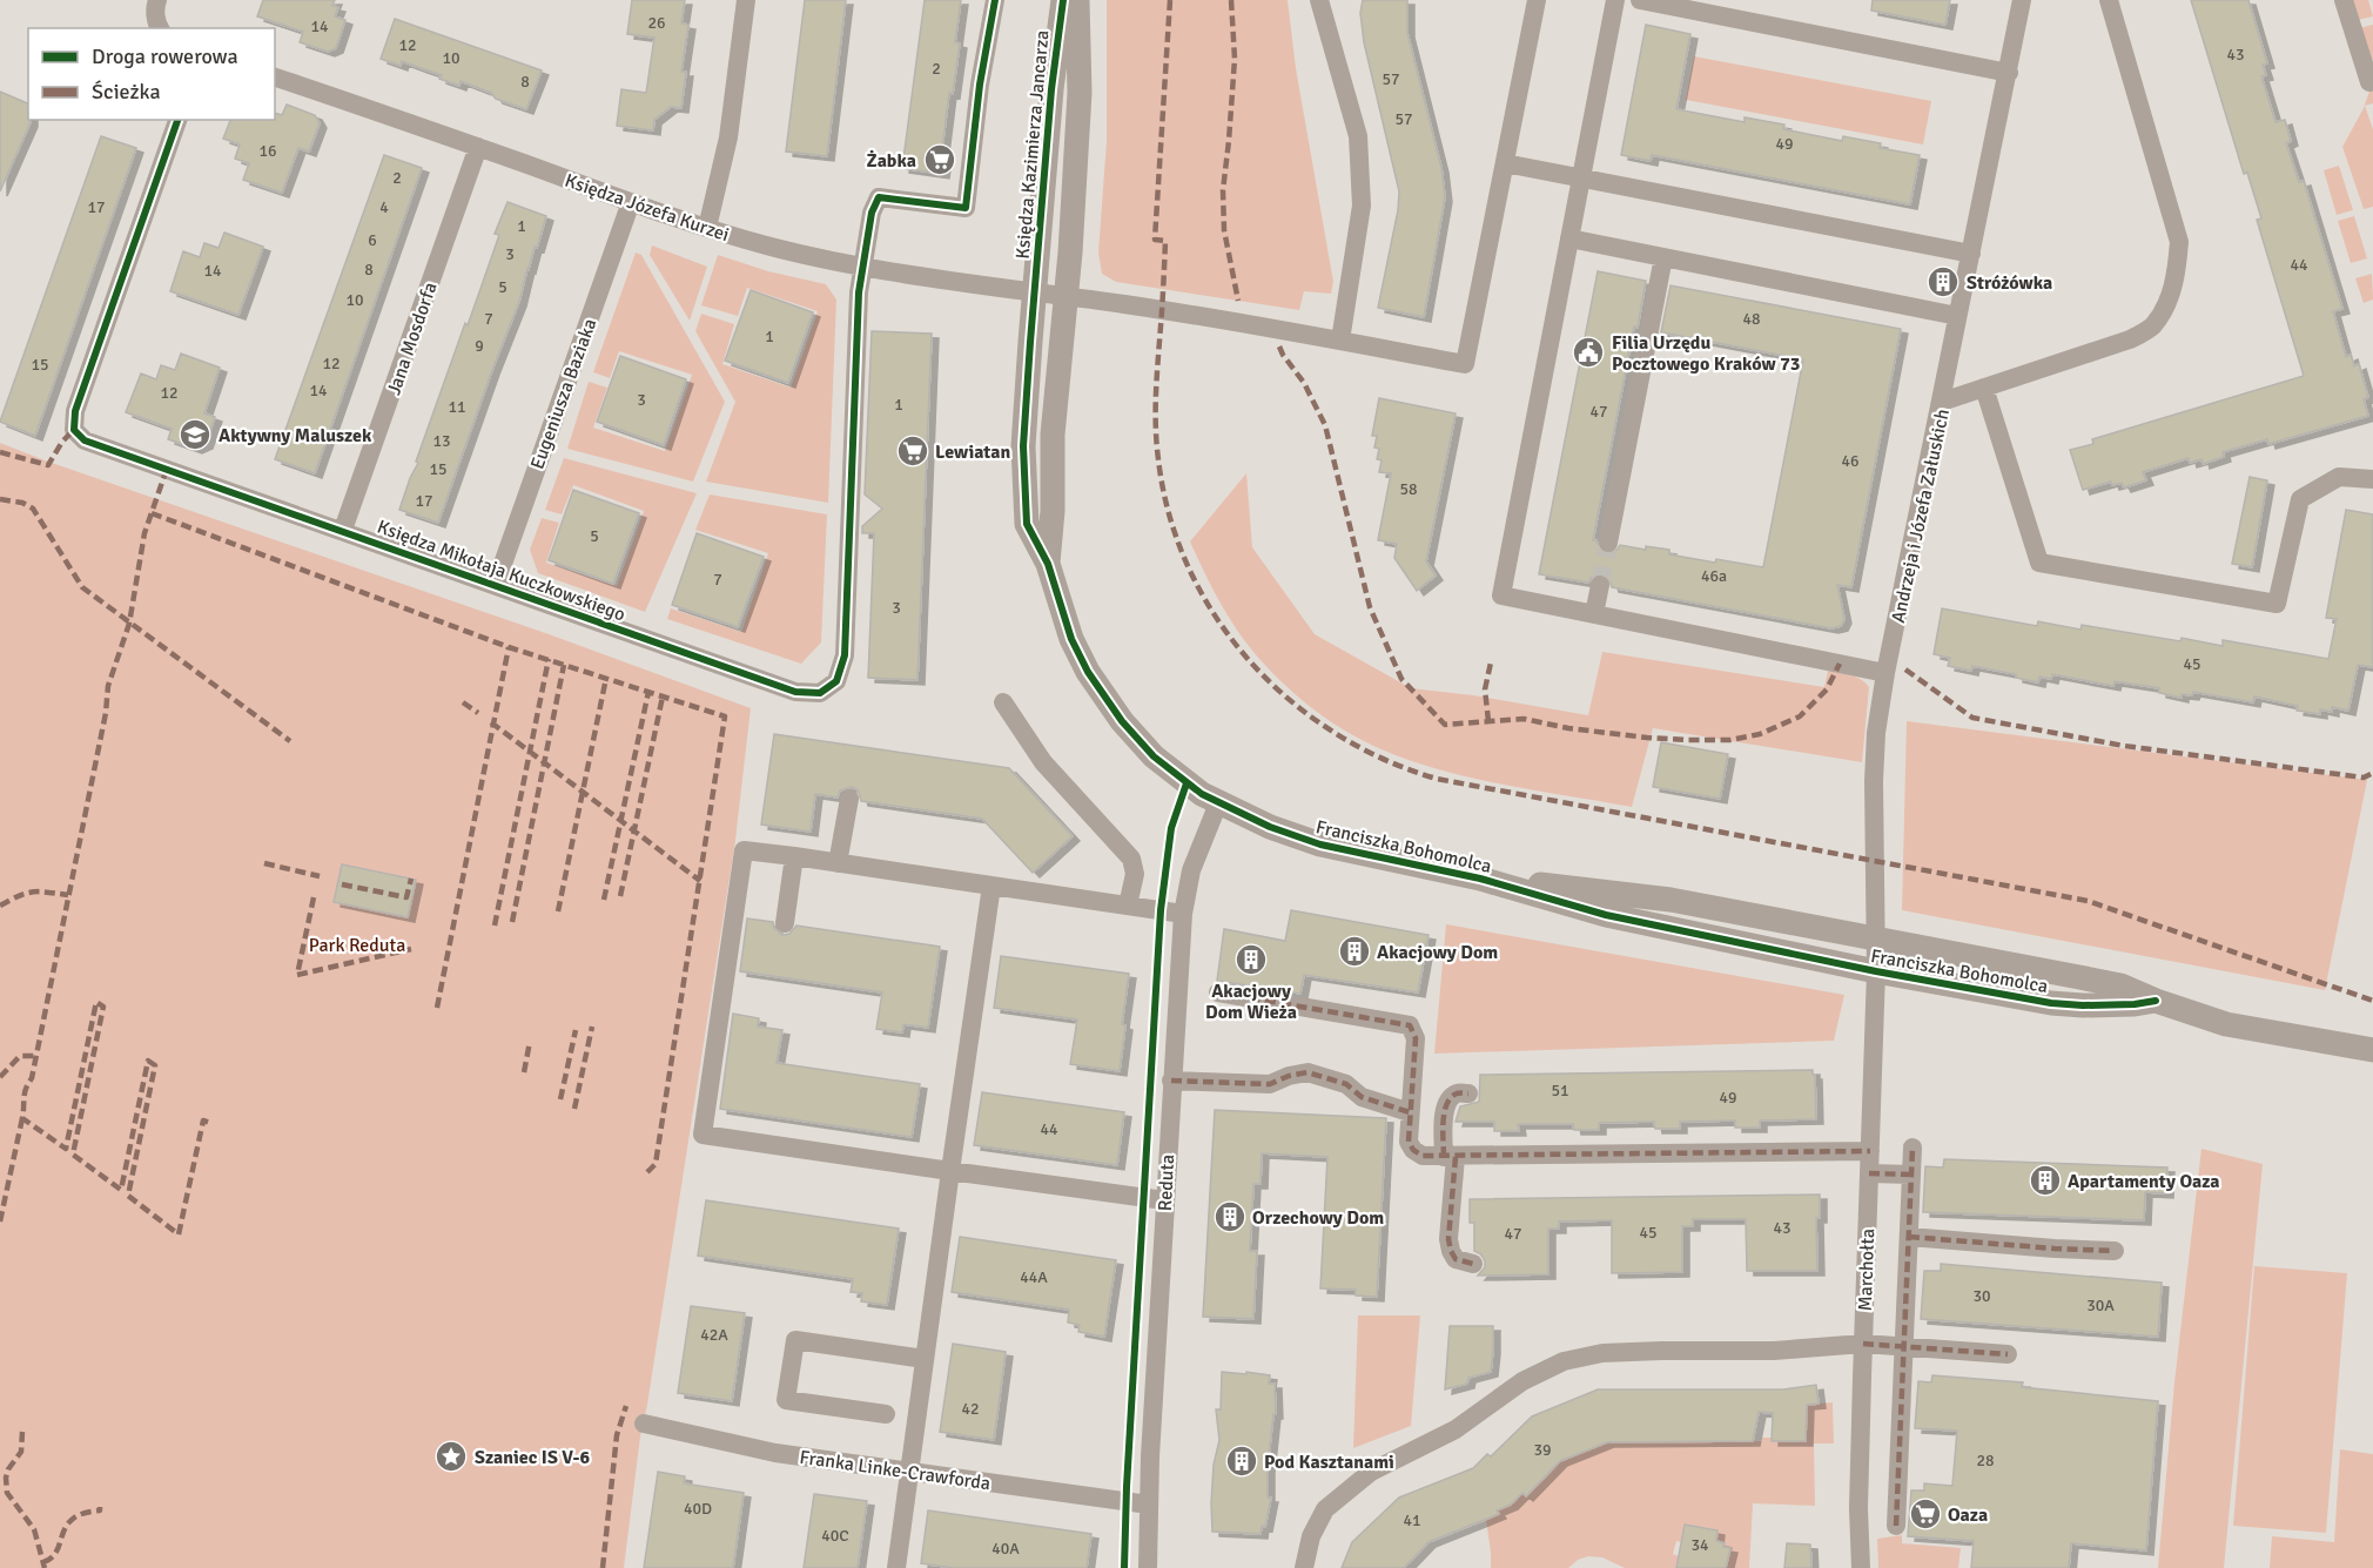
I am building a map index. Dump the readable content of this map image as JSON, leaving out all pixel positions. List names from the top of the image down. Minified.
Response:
{"streets":{"street":["Księdza Kazimierza Jancarza","Księdza Józefa Kurzei","Jana Mosdorfa","Eugeniusza Baziaka","Andrzeja i Józefa Załuskich","Księdza Mikołaja Kuczkowskiego","Franciszka Bohomolca","Reduta","Marchołta","Franka Linke-Crawforda"]},"crossings":[["Księdza Kazimierza Jancarza","Księdza Józefa Kurzei"],["Księdza Kazimierza Jancarza","Franciszka Bohomolca"],["Księdza Józefa Kurzei","Jana Mosdorfa"],["Księdza Józefa Kurzei","Eugeniusza Baziaka"],["Księdza Józefa Kurzei","Księdza Mikołaja Kuczkowskiego"],["Księdza Józefa Kurzei","Franciszka Bohomolca"],["Jana Mosdorfa","Księdza Mikołaja Kuczkowskiego"],["Eugeniusza Baziaka","Księdza Mikołaja Kuczkowskiego"],["Andrzeja i Józefa Załuskich","Franciszka Bohomolca"],["Franciszka Bohomolca","Reduta"],["Franciszka Bohomolca","Marchołta"],["Reduta","Franka Linke-Crawforda"]],"parks":["Park Reduta"],"places":{"supermarket":["Żabka","Lewiatan","Oaza"],"building":["Stróżówka","Akacjowy Dom","Akacjowy Dom Wieża","Apartamenty Oaza","Orzechowy Dom","Pod Kasztanami"],"public building":["Filia Urzędu Pocztowego Kraków 73"],"school or university":["Aktywny Maluszek"],"place":["Szaniec IS V-6"]},"house_numbers":["26","14","12","43","10","2","57","8","57","49","16","2","17","4","1","6","3","44","8","14","5","10","7","48","1","9","12","15","14","12","3","1","11","47","13","46","15","58","17","5","46a","7","3","45","51","49","44","43","45","47","44A","30","30A","42A","42","39","28","40D","41","40C","34","40A"],"legend":["Droga rowerowa","Ścieżka"]}
